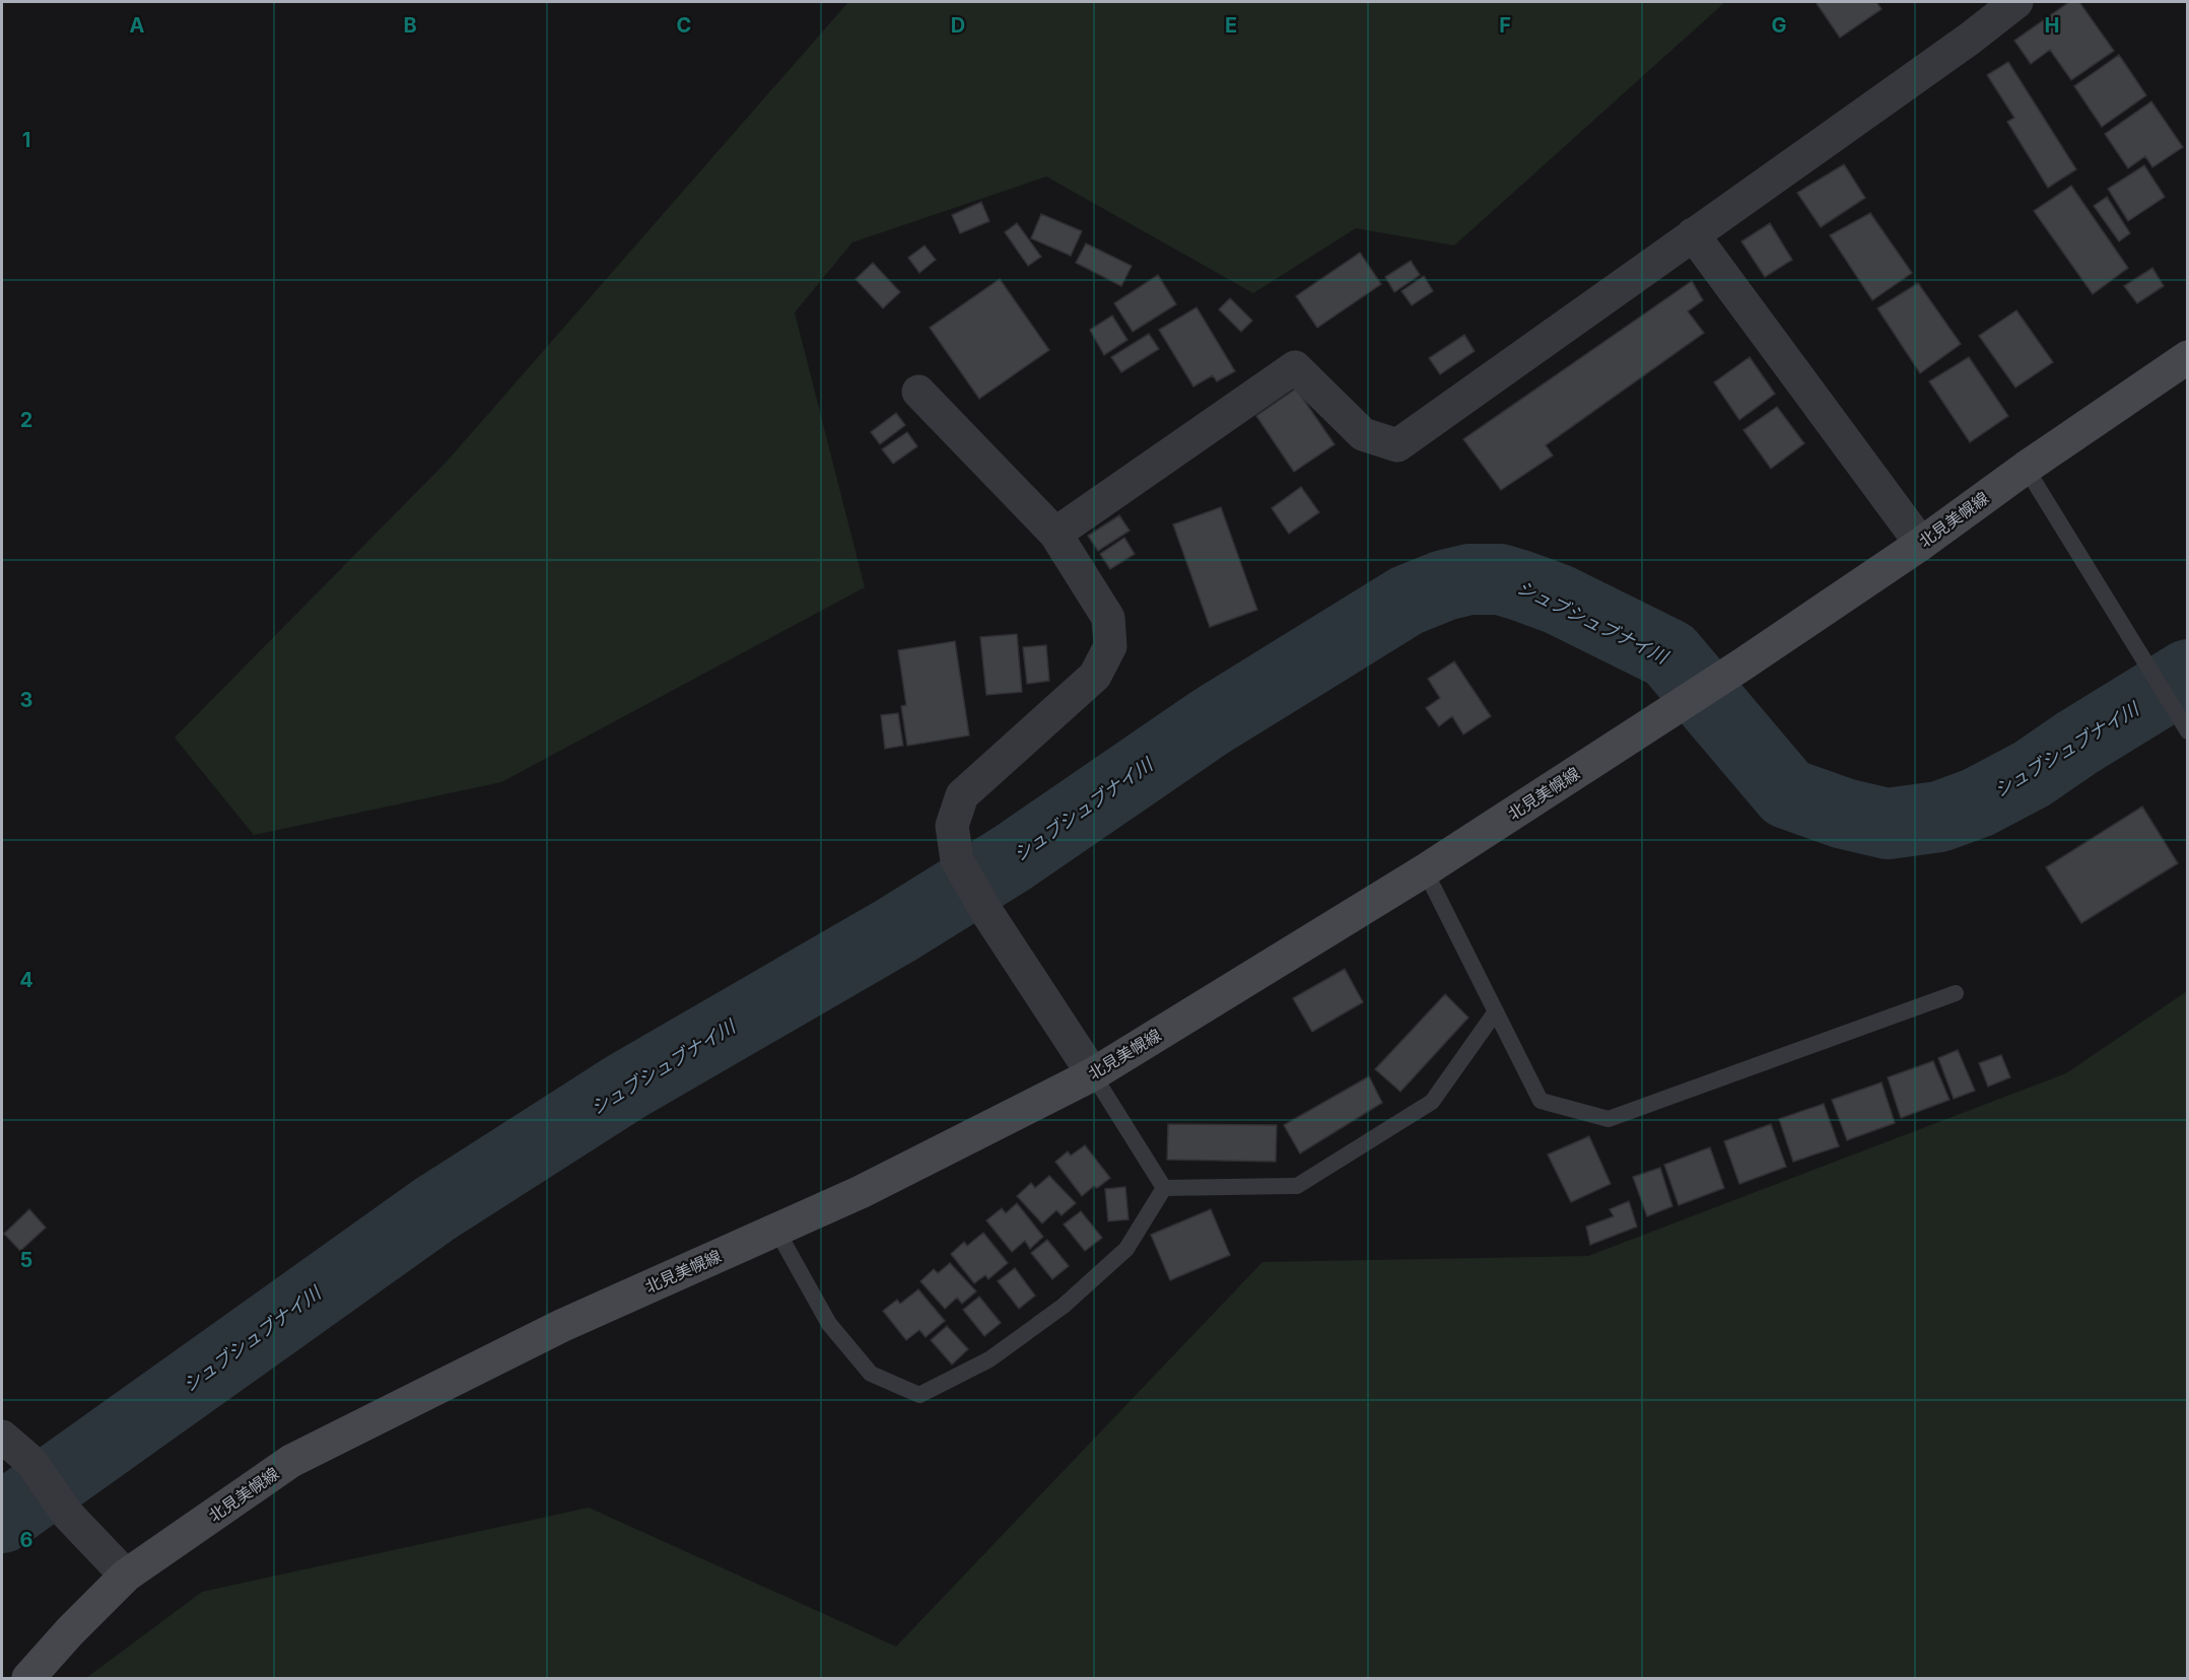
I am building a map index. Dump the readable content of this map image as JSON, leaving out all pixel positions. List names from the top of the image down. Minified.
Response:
{"streets":{"main road":["北見美幌線"]},"water":["シュブシュブナイ川"],"grid":{"columns":["A","B","C","D","E","F","G","H"],"rows":["1","2","3","4","5","6"]}}
